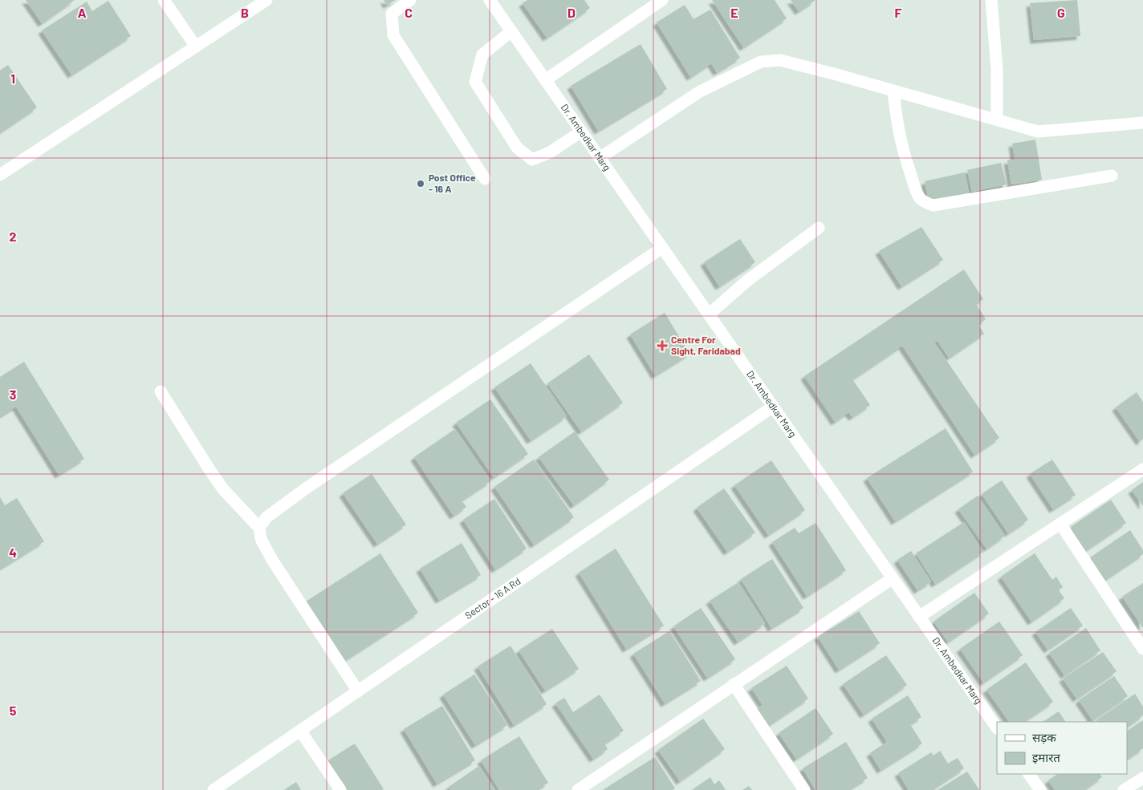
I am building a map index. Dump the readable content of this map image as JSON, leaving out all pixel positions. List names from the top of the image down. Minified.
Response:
{"streets":{"street":["Dr. Ambedkar Marg","Sector - 16 A Rd"]},"crossings":[["Dr. Ambedkar Marg","Sector - 16 A Rd"]],"places":{"other":["Post Office - 16 A"],"health":["Centre For Sight, Faridabad"]},"legend":["सड़क","इमारत"],"grid":{"columns":["A","B","C","D","E","F","G"],"rows":["1","2","3","4","5"]}}
